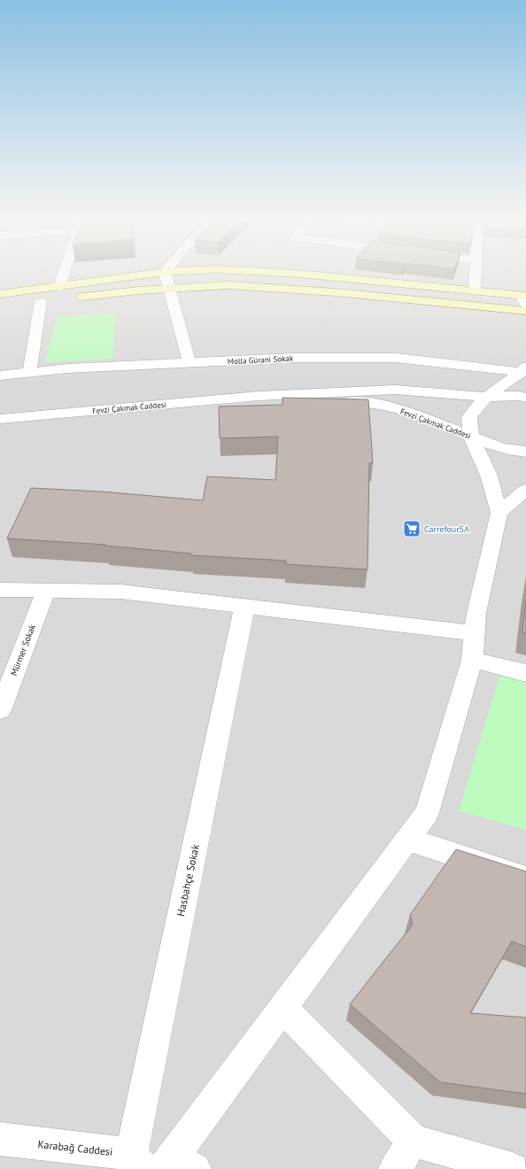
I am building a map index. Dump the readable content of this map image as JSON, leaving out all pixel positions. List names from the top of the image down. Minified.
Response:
{"streets":{"street":["Molla Gürani Sokak","Fevzi Çakmak Caddesi","Mürmer Sokak","Hasbahçe Sokak","Karabağ Caddesi"]},"crossings":[["Hasbahçe Sokak","Karabağ Caddesi"]],"places":{"supermarket":["CarrefourSA"]}}
